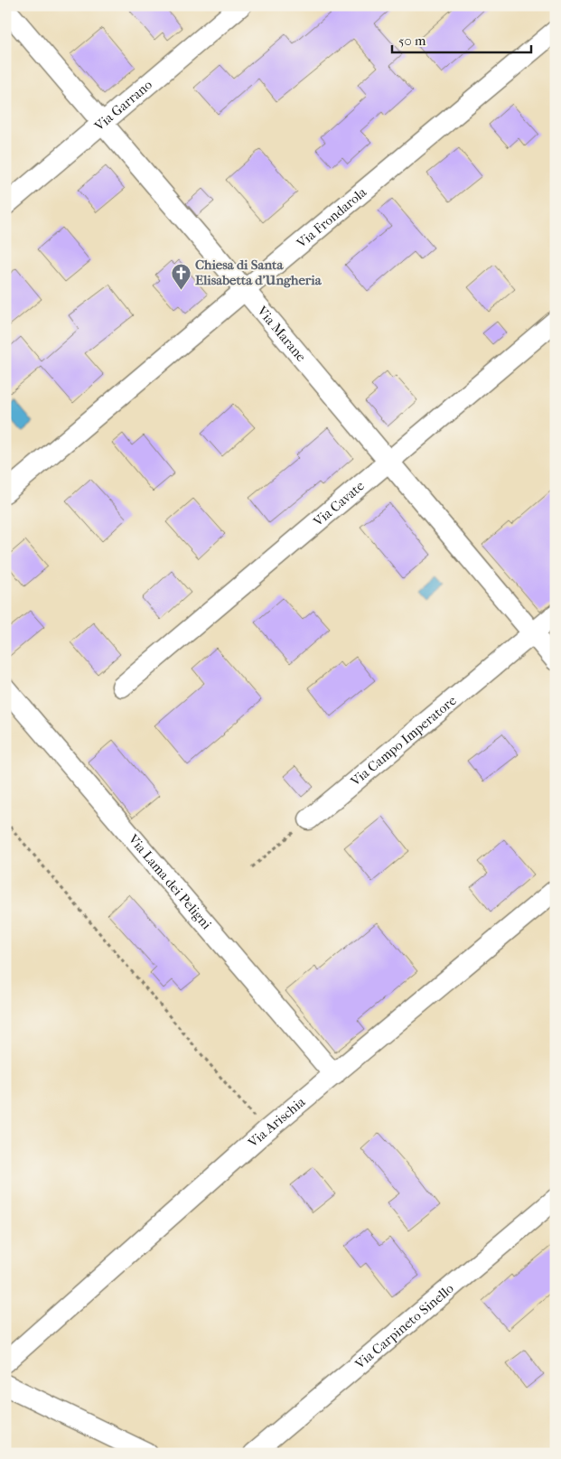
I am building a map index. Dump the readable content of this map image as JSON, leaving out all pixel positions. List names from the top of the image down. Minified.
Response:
{"streets":{"street":["Via Garrano","Via Frondarola","Via Marane","Via Cavate","Via Campo Imperatore","Via Lama dei Peligni","Via Arischia","Via Carpineto Sinello"]},"crossings":[["Via Garrano","Via Marane"],["Via Frondarola","Via Marane"],["Via Marane","Via Cavate"],["Via Marane","Via Campo Imperatore"],["Via Lama dei Peligni","Via Arischia"]],"places":{"church":["Chiesa di Santa Elisabetta d'Ungheria"]},"scale_bar":"50 m"}
